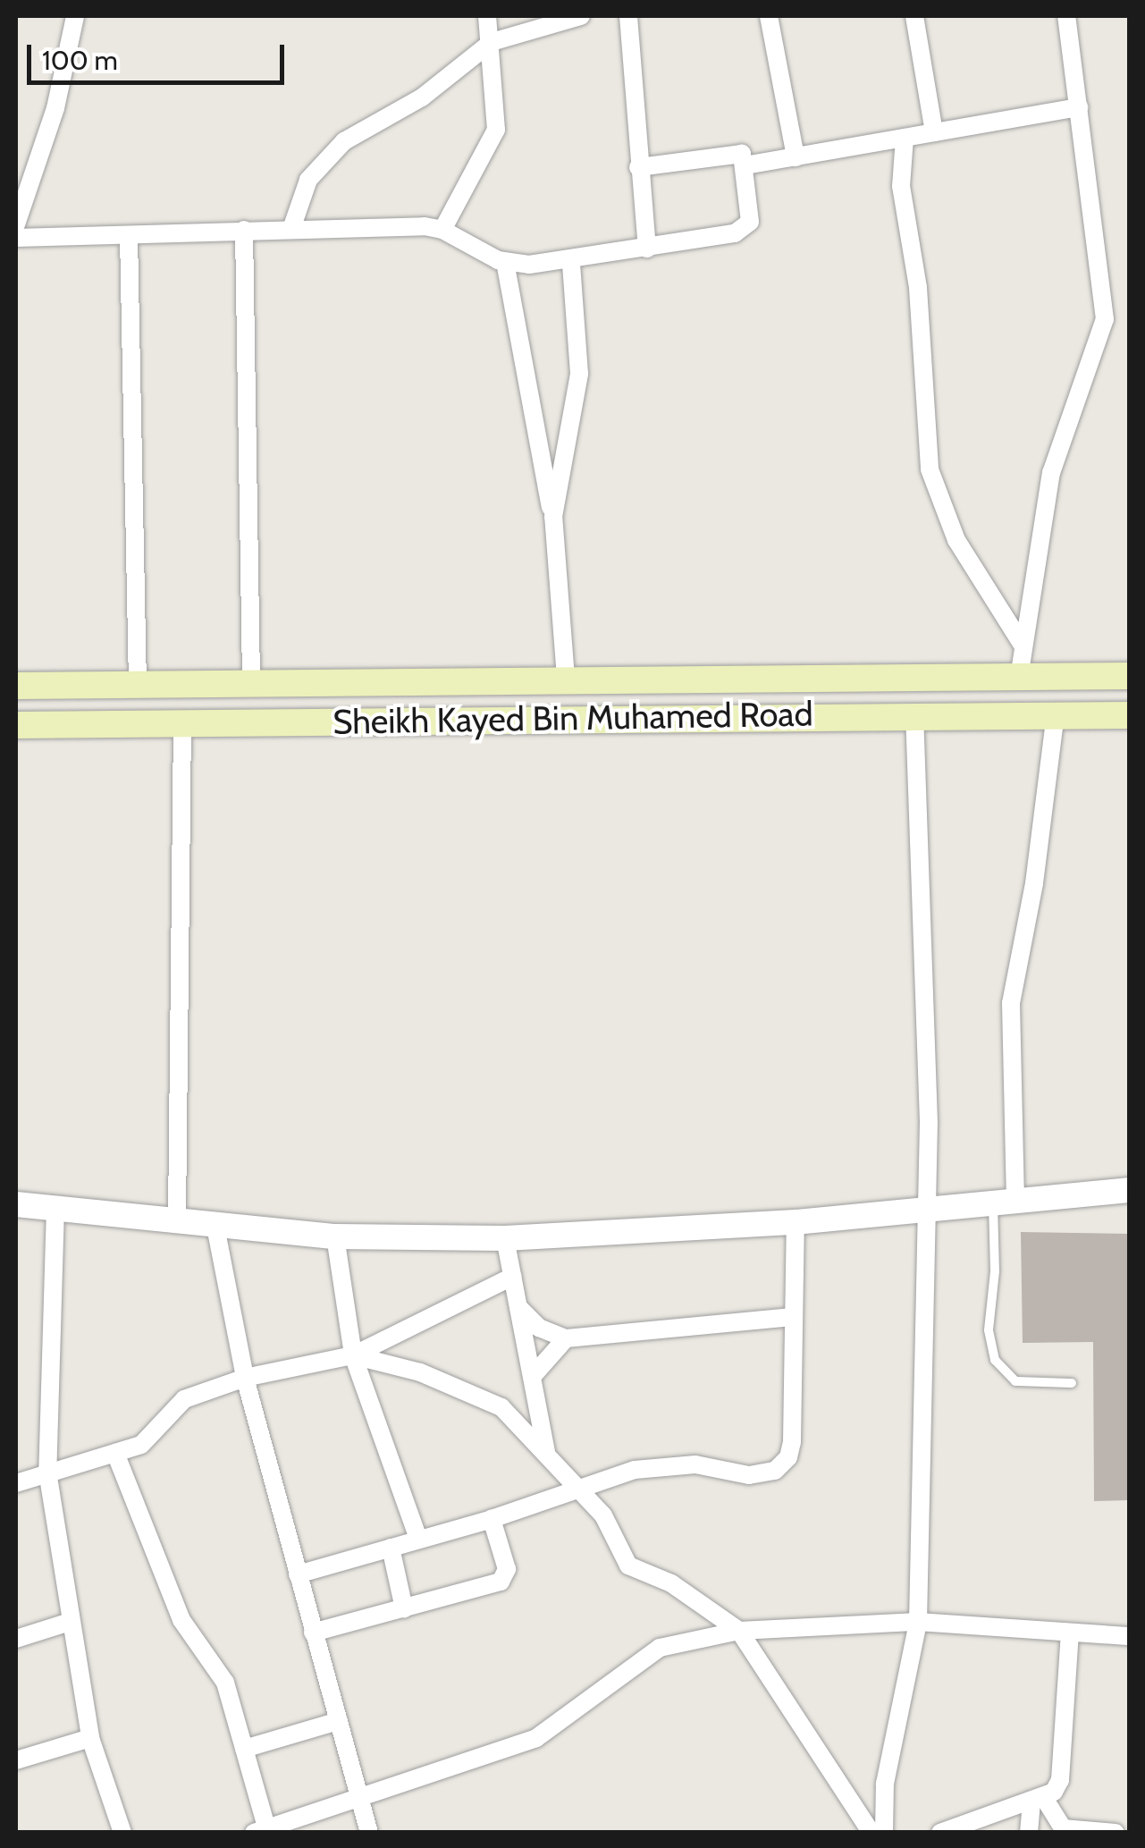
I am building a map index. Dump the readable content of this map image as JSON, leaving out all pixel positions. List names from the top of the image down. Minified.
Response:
{"streets":{"main road":["Sheikh Kayed Bin Muhamed Road"]},"scale_bar":"100 m"}
